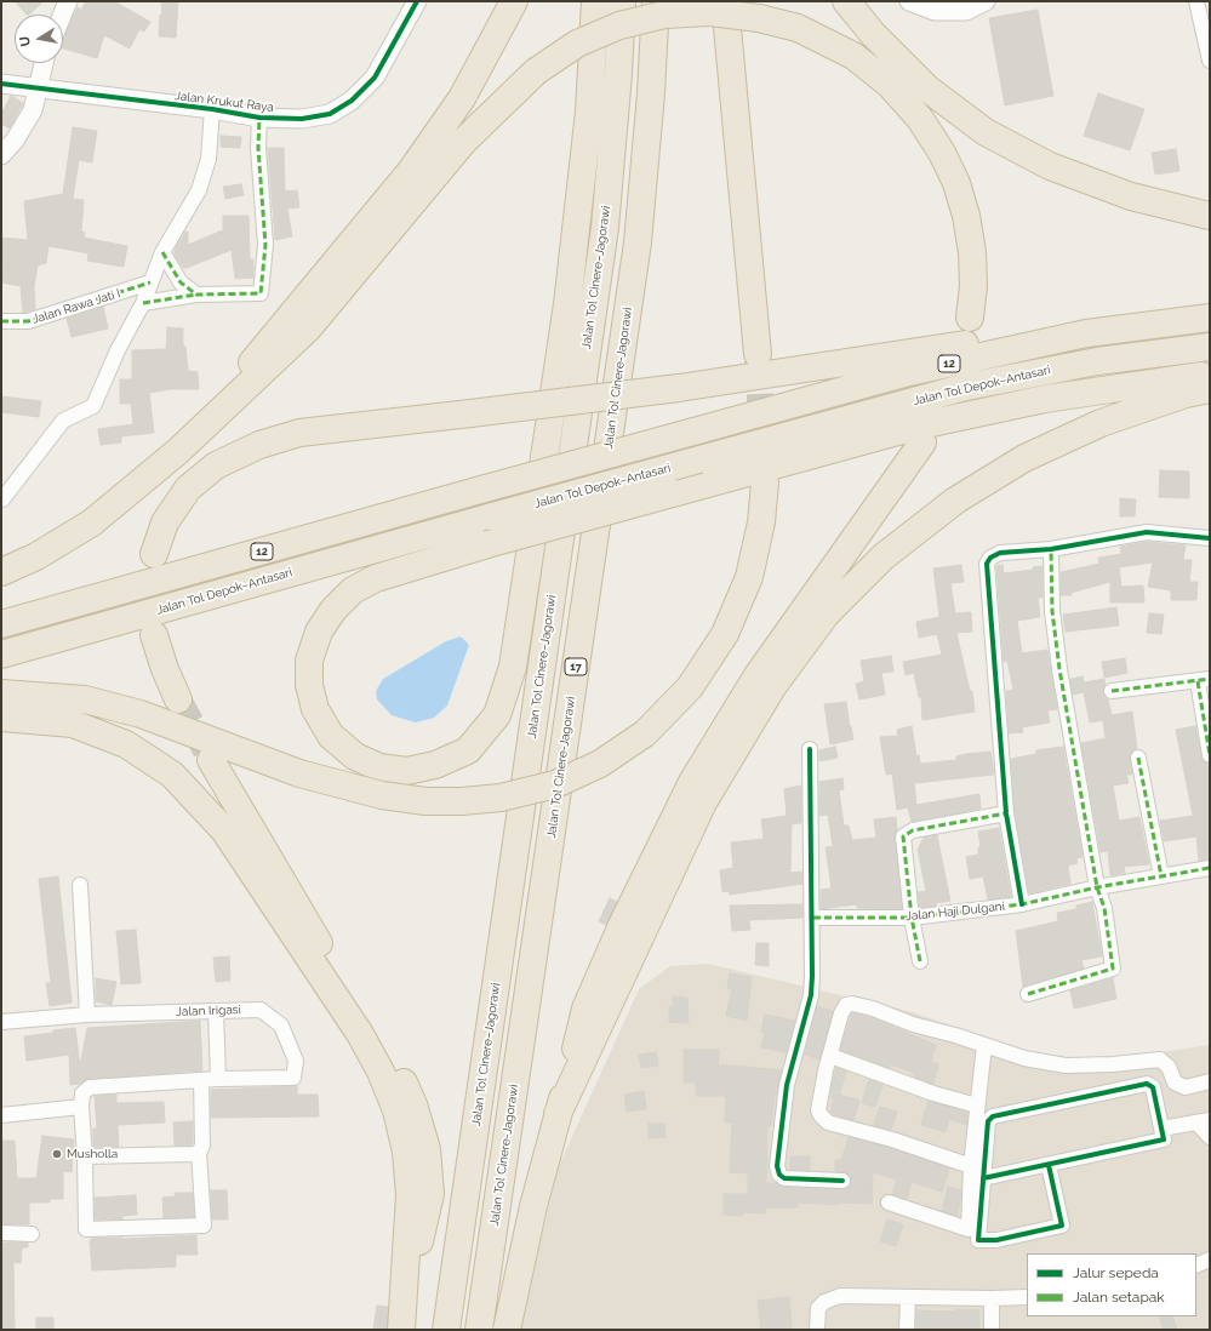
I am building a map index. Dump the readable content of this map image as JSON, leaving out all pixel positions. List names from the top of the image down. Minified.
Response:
{"streets":{"highway":["Jalan Tol Cinere–Jagorawi","12","Jalan Tol Cinere-Jagorawi","Jalan Tol Depok–Antasari","17"],"street":["Jalan Krukut Raya","Jalan Rawa Jati I","Jalan Haji Dulgani","Jalan Irigasi"]},"places":["Musholla"],"legend":["Jalur sepeda","Jalan setapak"],"north":"left"}
